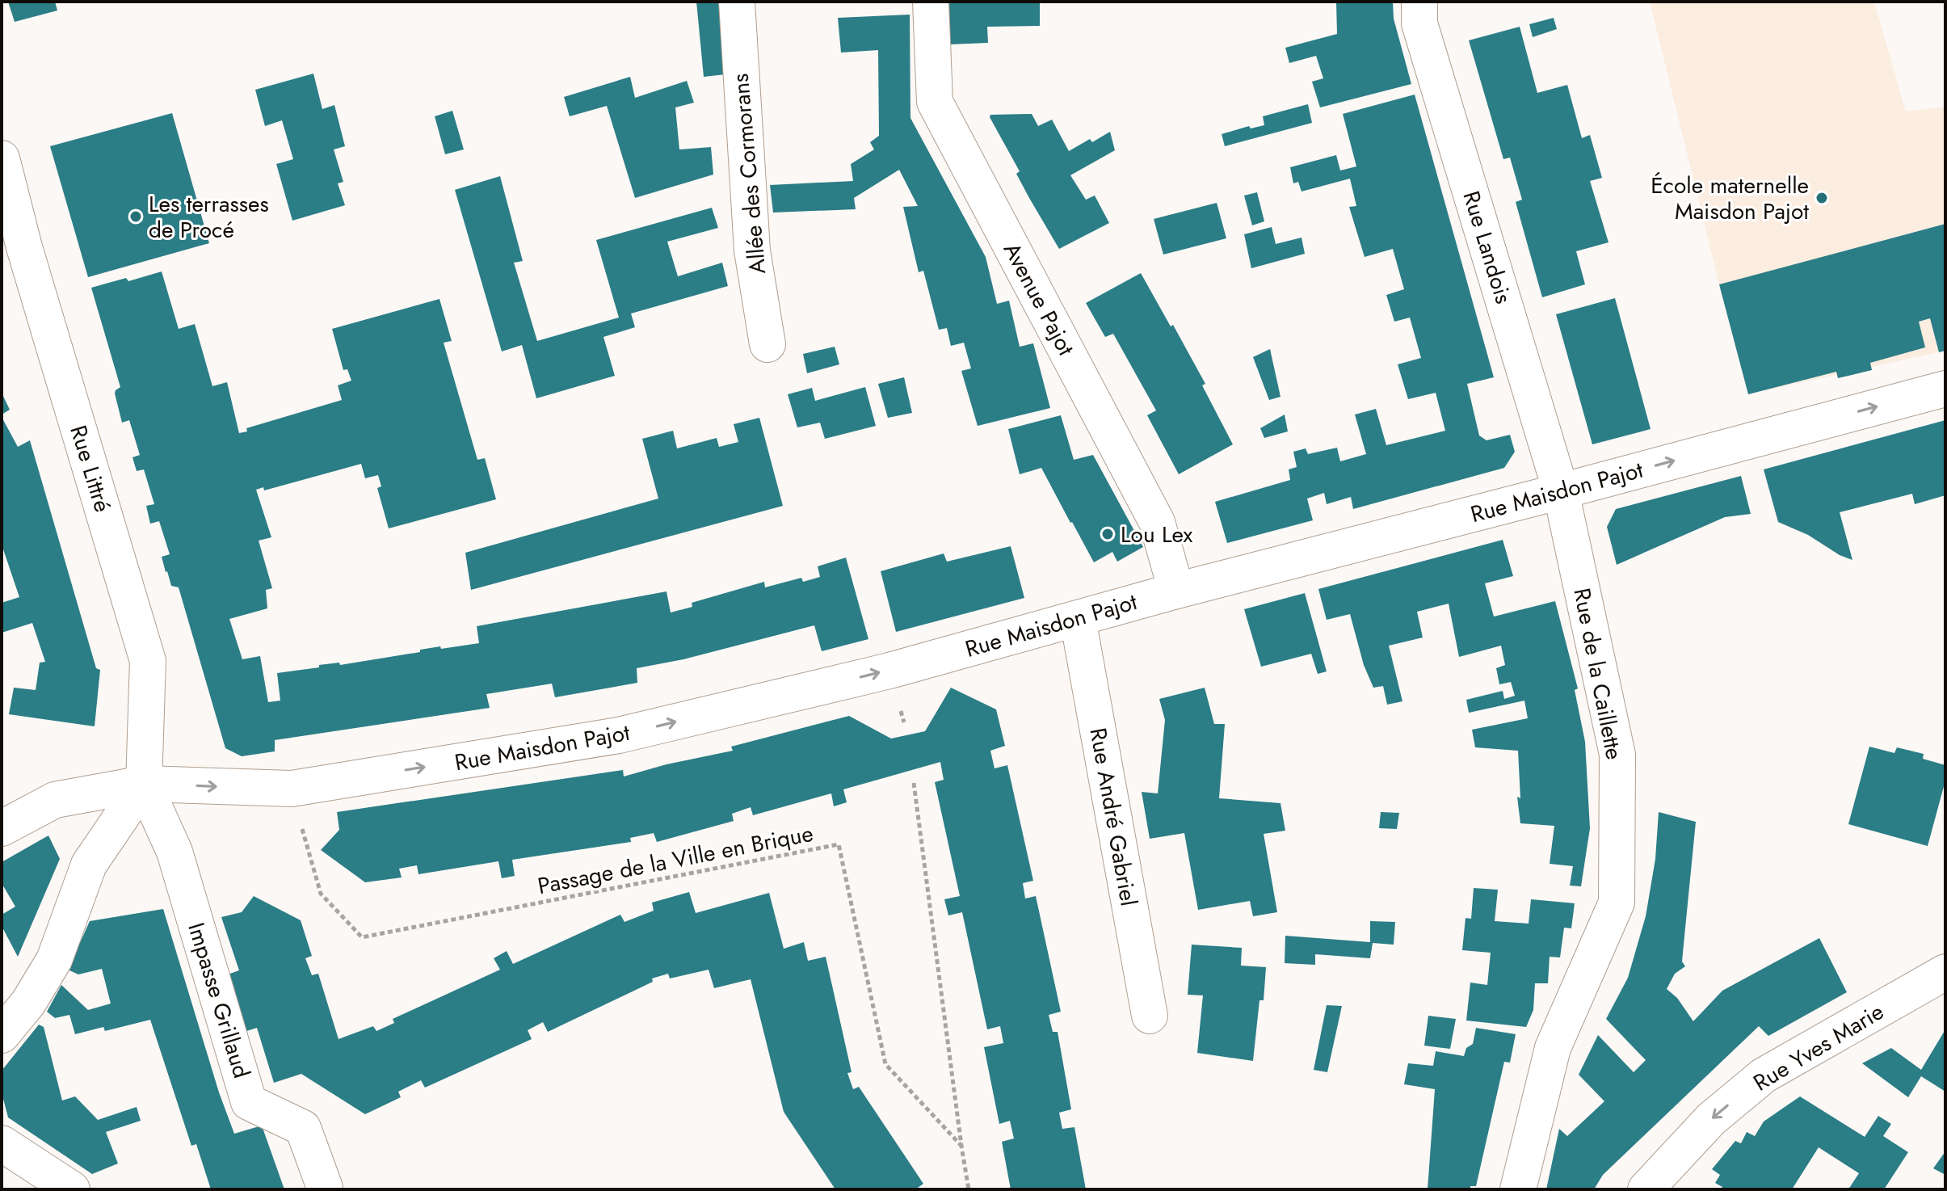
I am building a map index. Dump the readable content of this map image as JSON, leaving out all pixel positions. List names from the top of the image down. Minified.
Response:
{"streets":{"street":["Allée des Cormorans","Rue Landois","Avenue Pajot","Rue Littré","Rue Maisdon Pajot","Rue de la Caillette","Rue André Gabriel","Impasse Grillaud","Rue Yves Marie"],"path":["Passage de la Ville en Brique"]},"crossings":[["Rue Landois","Rue Maisdon Pajot"],["Rue Landois","Rue de la Caillette"],["Avenue Pajot","Rue Maisdon Pajot"],["Rue Littré","Rue Maisdon Pajot"],["Rue Littré","Impasse Grillaud"],["Rue Maisdon Pajot","Rue de la Caillette"],["Rue Maisdon Pajot","Rue André Gabriel"],["Rue Maisdon Pajot","Impasse Grillaud"]],"one_way":["Rue Maisdon Pajot","Rue Yves Marie"],"places":["École maternelle Maisdon Pajot","Les terrasses de Procé","Lou Lex"]}
